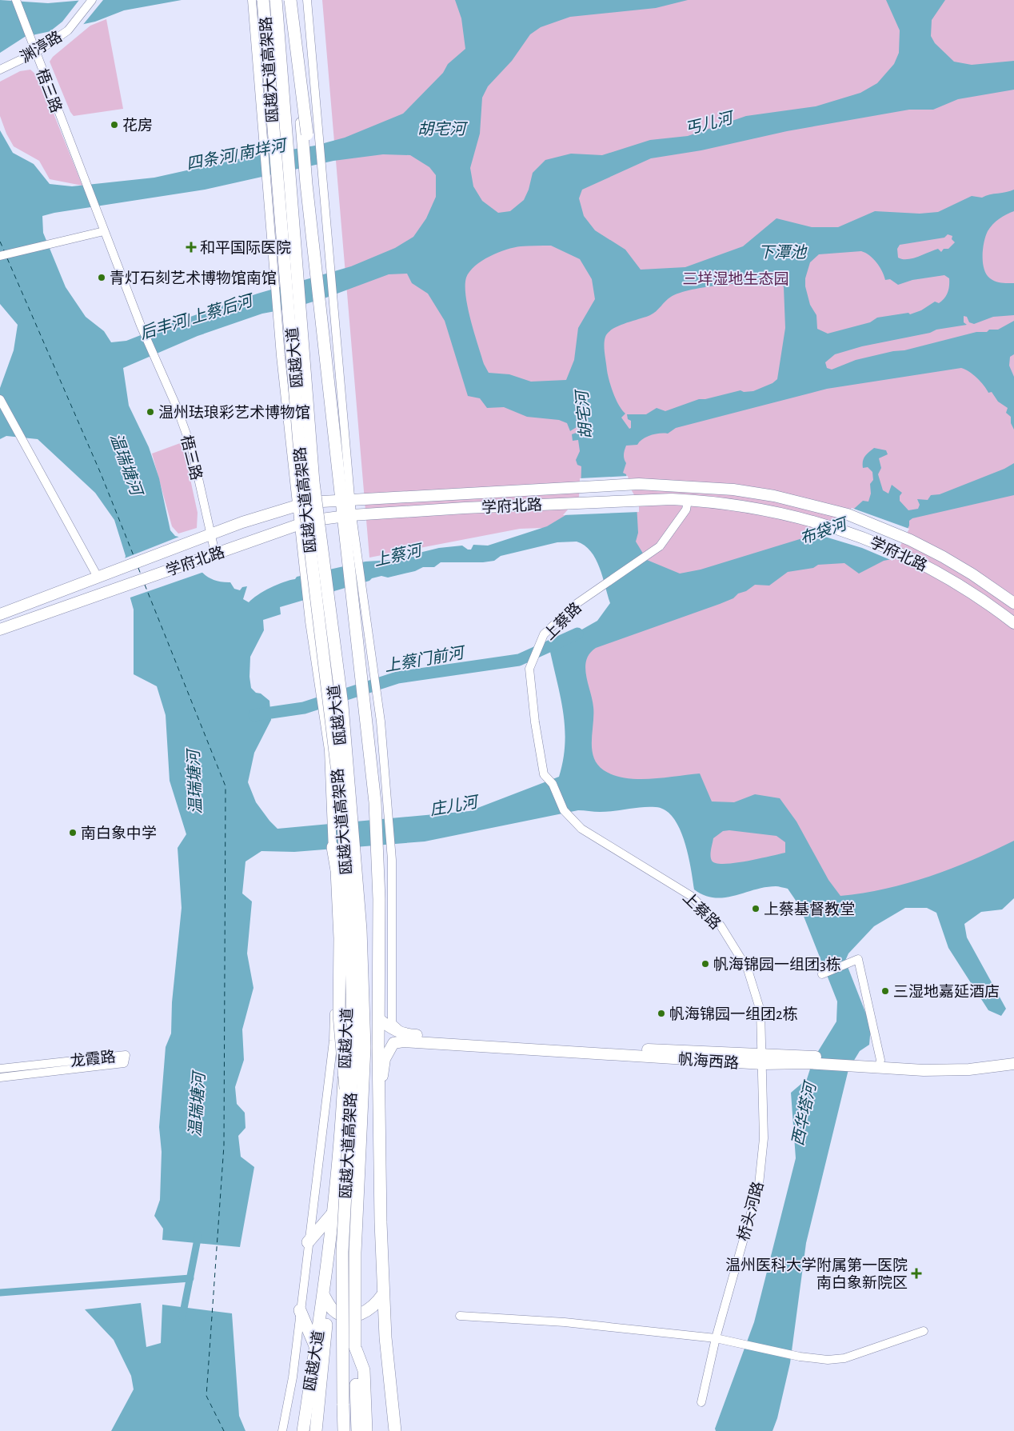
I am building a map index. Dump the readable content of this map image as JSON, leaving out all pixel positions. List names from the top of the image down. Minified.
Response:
{"streets":{"highway":["瓯越大道高架路","瓯越大道"],"main road":["学府北路","帆海西路"],"street":["渊渟路","梧三路","上蔡路","龙霞路","桥头河路"]},"crossings":[["渊渟路","梧三路"],["瓯越大道高架路","瓯越大道"],["梧三路","学府北路"],["瓯越大道","学府北路"],["学府北路","上蔡路"],["上蔡路","帆海西路"],["上蔡路","桥头河路"],["帆海西路","桥头河路"]],"water":["丐儿河","胡宅河","四条河/南垟河","下潭池","后丰河/上蔡后河","温瑞塘河","布袋河","上蔡河","上蔡门前河","庄儿河","西华塔河"],"parks":["三垟湿地生态园"],"places":{"other":["花房","青灯石刻艺术博物馆南馆","温州珐琅彩艺术博物馆","南白象中学","上蔡基督教堂","帆海锦园一组团3栋","三湿地嘉延酒店","帆海锦园一组团2栋"],"health":["和平国际医院","温州医科大学附属第一医院 南白象新院区"]}}
